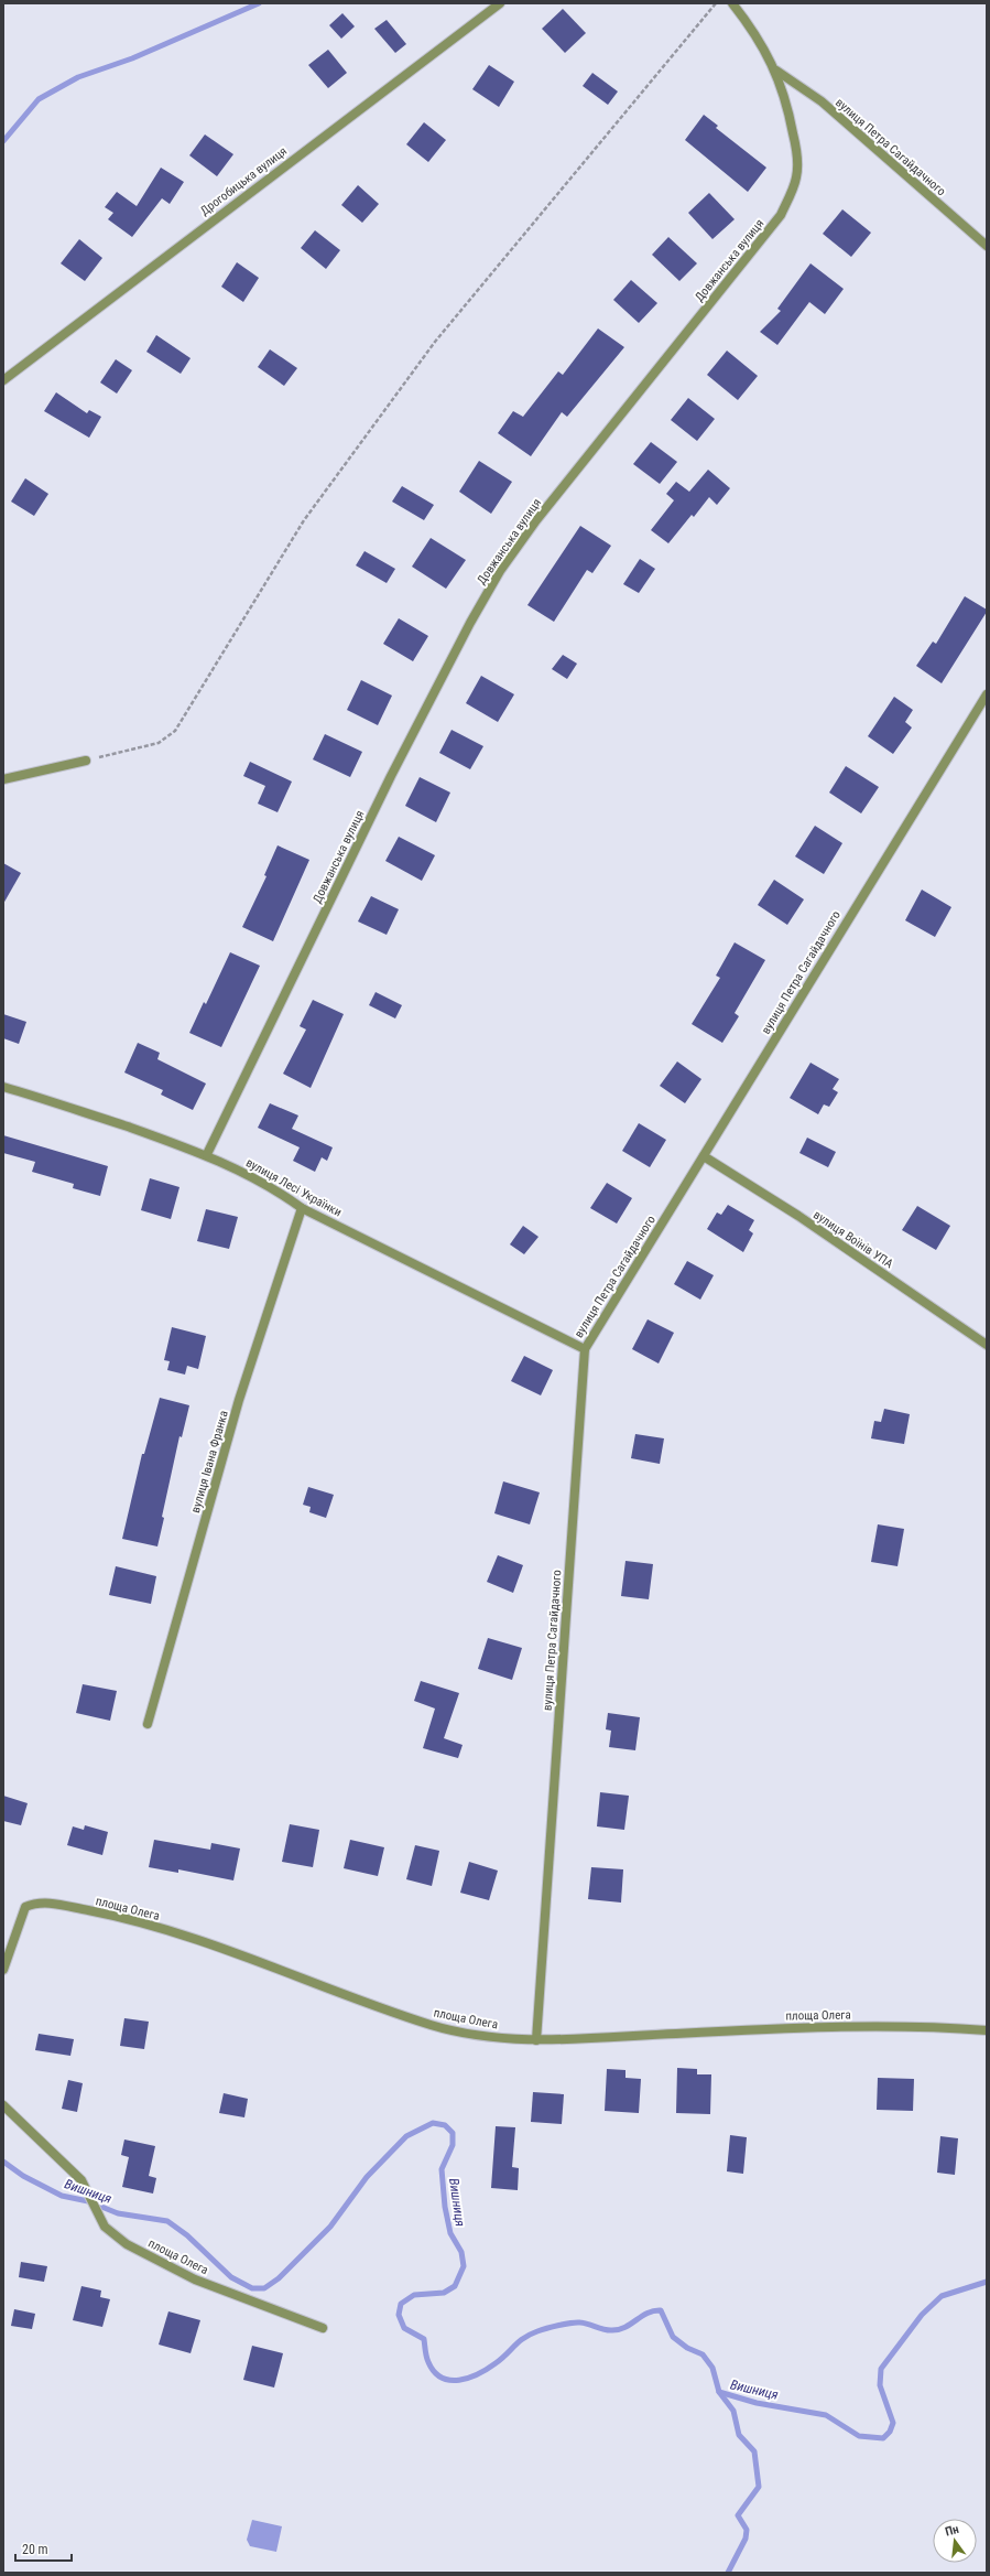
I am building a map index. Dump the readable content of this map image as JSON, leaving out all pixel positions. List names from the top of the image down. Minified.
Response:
{"streets":{"street":["вулиця Петра Сагайдачного","Дрогобицька вулиця","Довжанська вулиця","вулиця Лесі Українки","вулиця Воїнів УПА","вулиця Івана Франка","площа Олега"]},"crossings":[["вулиця Петра Сагайдачного","Довжанська вулиця"],["вулиця Петра Сагайдачного","вулиця Лесі Українки"],["вулиця Петра Сагайдачного","вулиця Воїнів УПА"],["вулиця Петра Сагайдачного","площа Олега"],["Довжанська вулиця","вулиця Лесі Українки"],["вулиця Лесі Українки","вулиця Івана Франка"]],"water":["Вишниця"],"scale_bar":"20 m","north":"top"}
